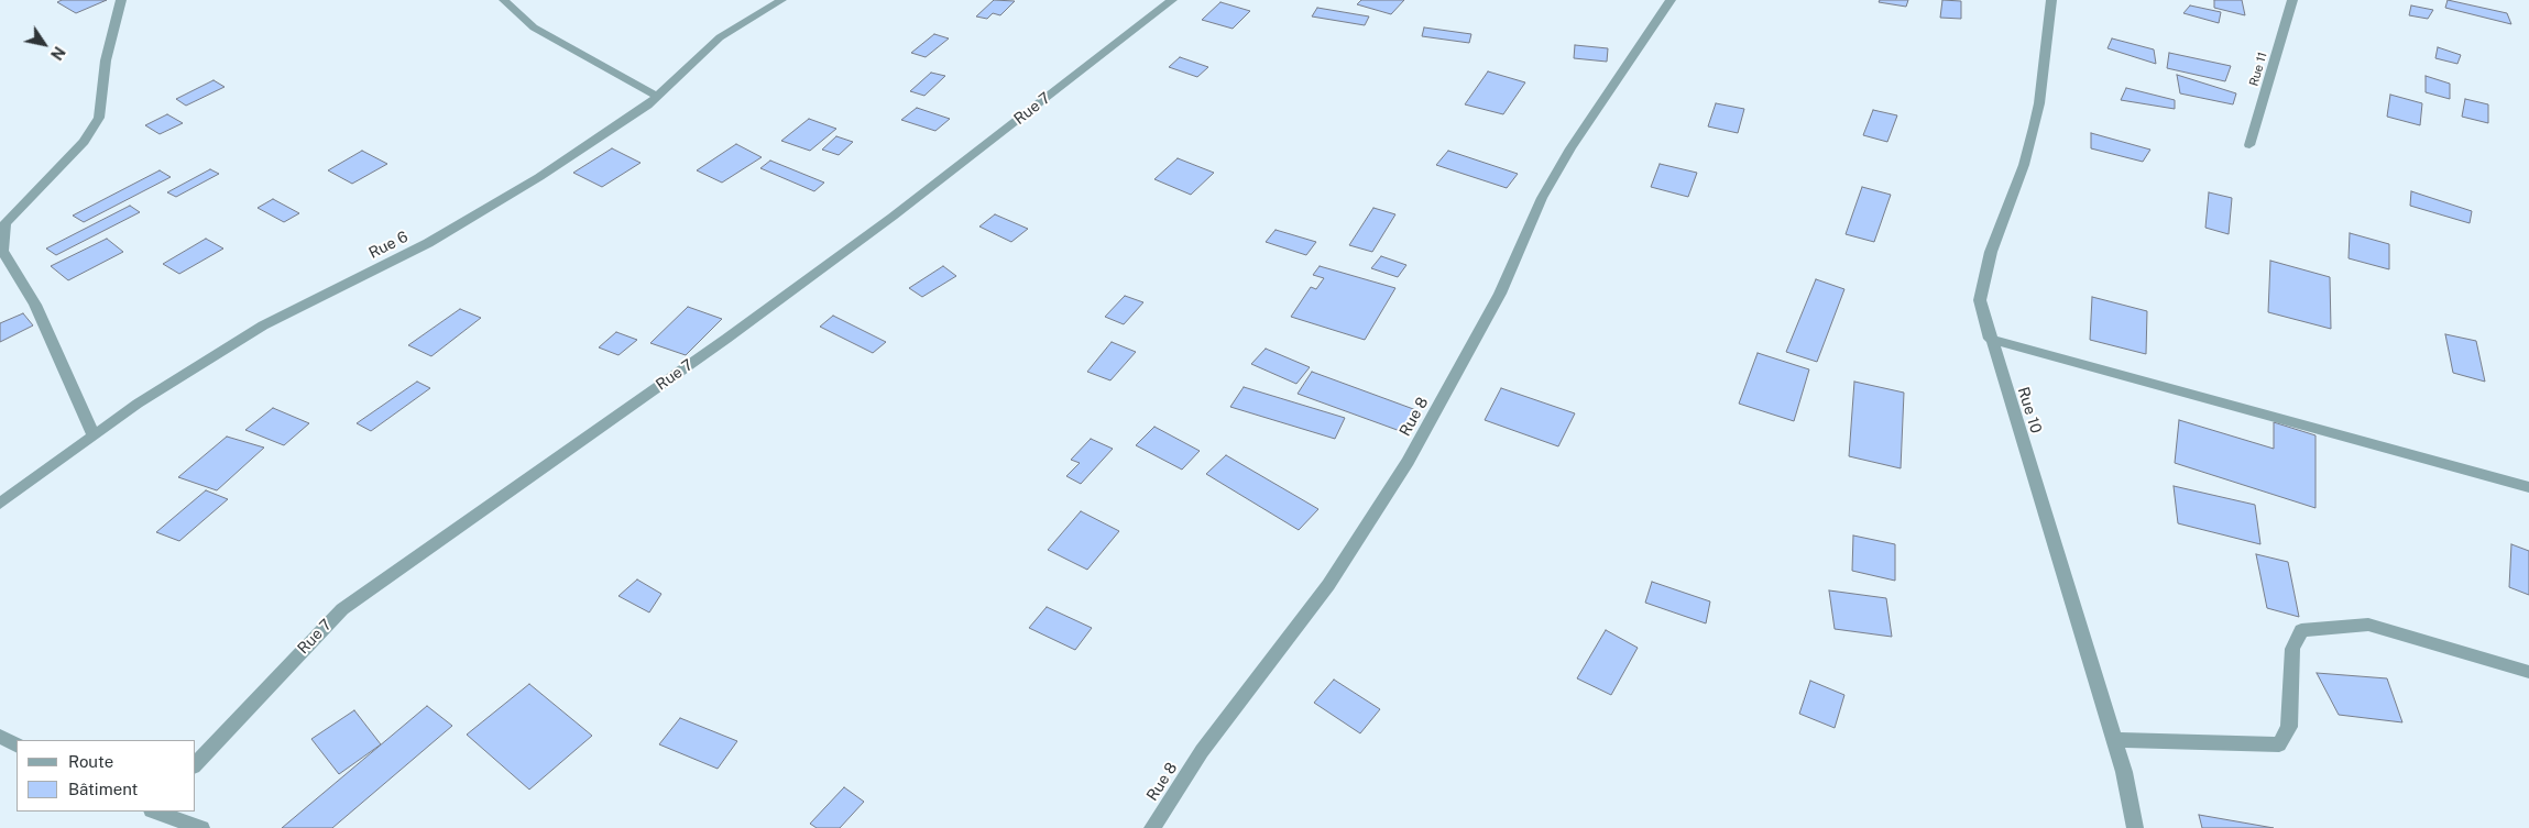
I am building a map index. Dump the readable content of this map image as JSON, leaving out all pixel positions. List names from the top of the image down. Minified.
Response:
{"streets":{"street":["Rue 11","Rue 7","Rue 6","Rue 10","Rue 8"]},"legend":["Route","Bâtiment"],"north":"bottom right"}
